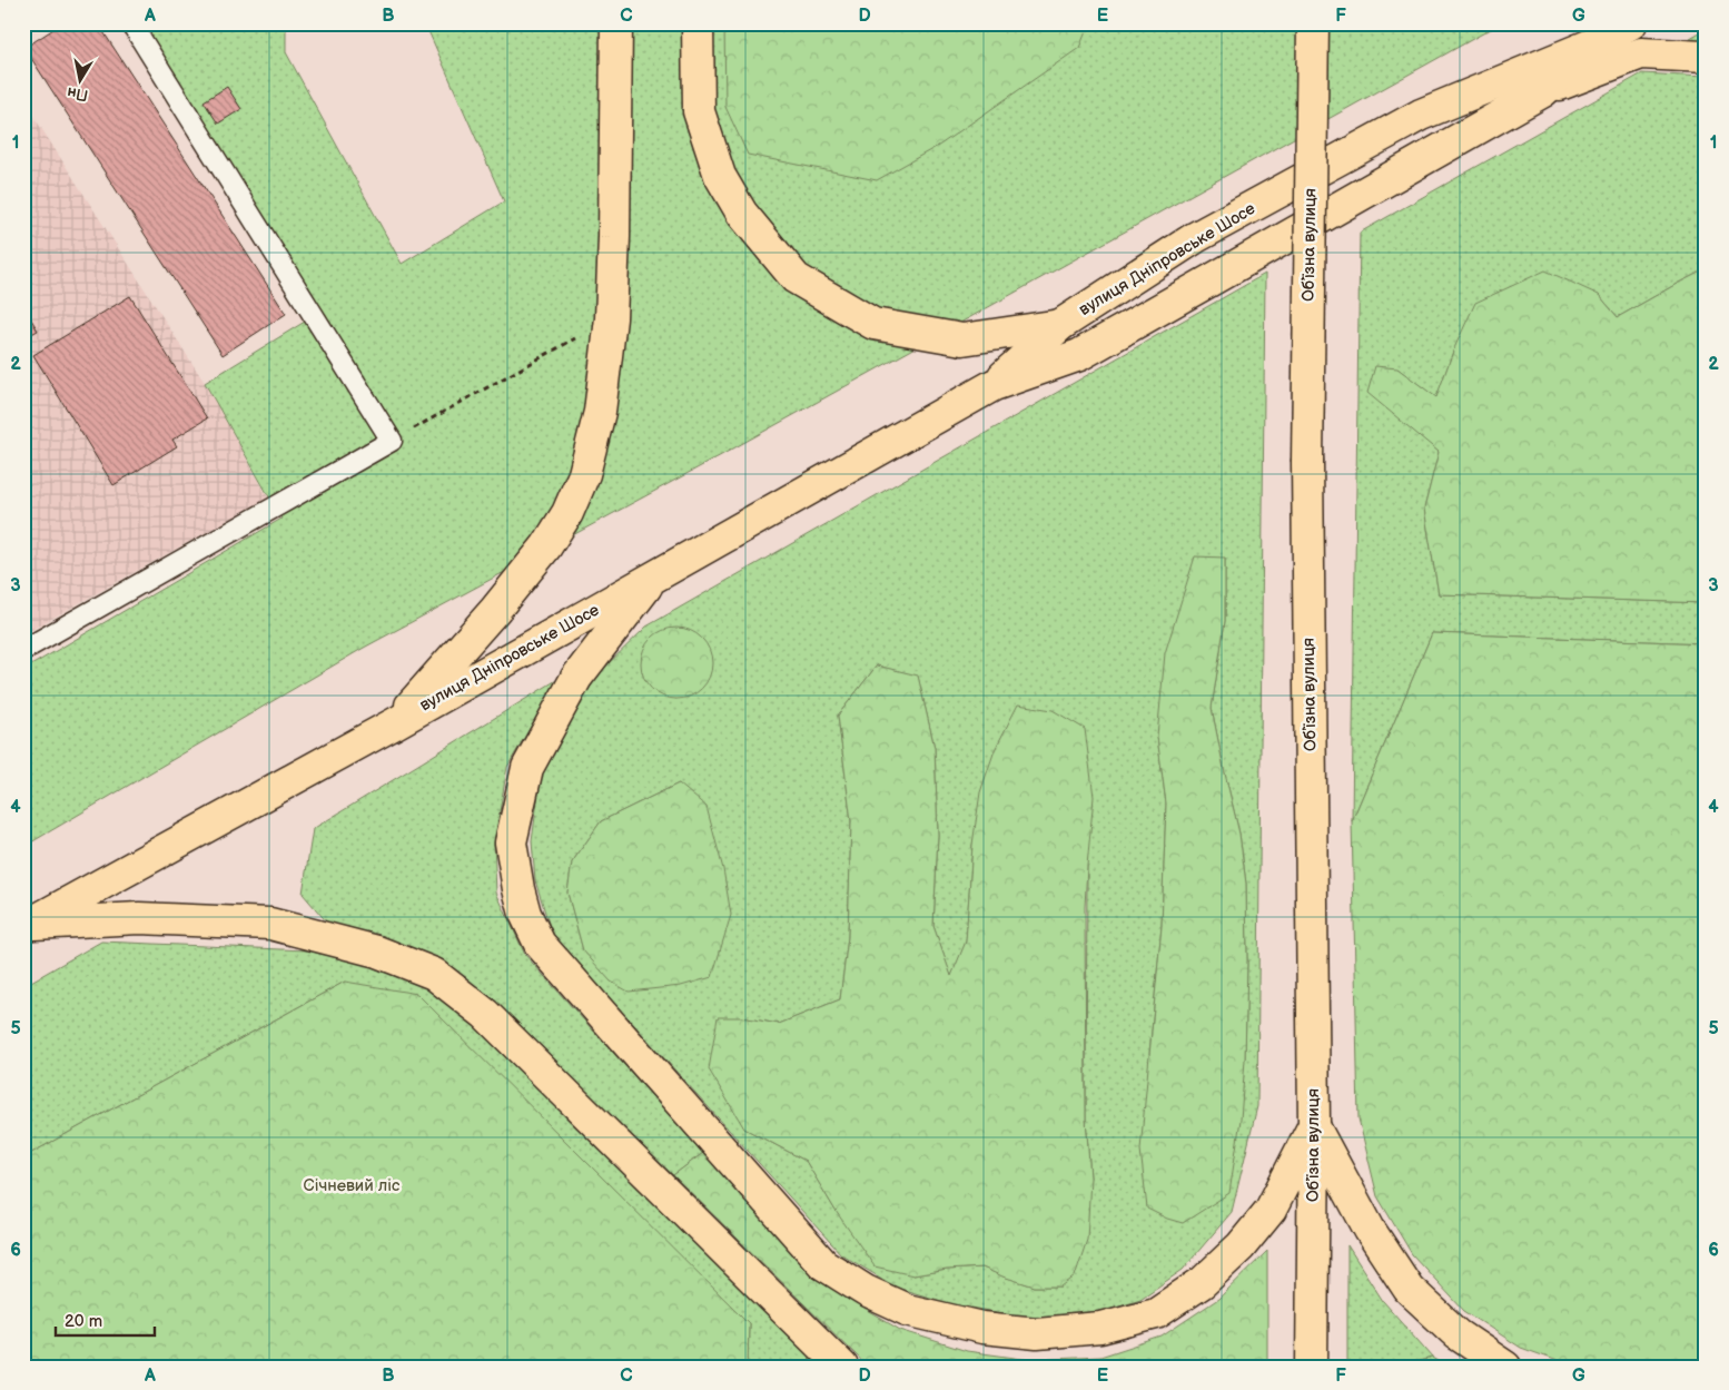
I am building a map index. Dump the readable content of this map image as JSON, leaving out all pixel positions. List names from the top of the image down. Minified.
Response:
{"streets":{"main road":["Обʼїзна вулиця","вулиця Дніпровське Шосе"]},"parks":["Січневий ліс"],"scale_bar":"20 m","north":"bottom","grid":{"columns":["A","B","C","D","E","F","G"],"rows":["1","2","3","4","5","6"]}}
